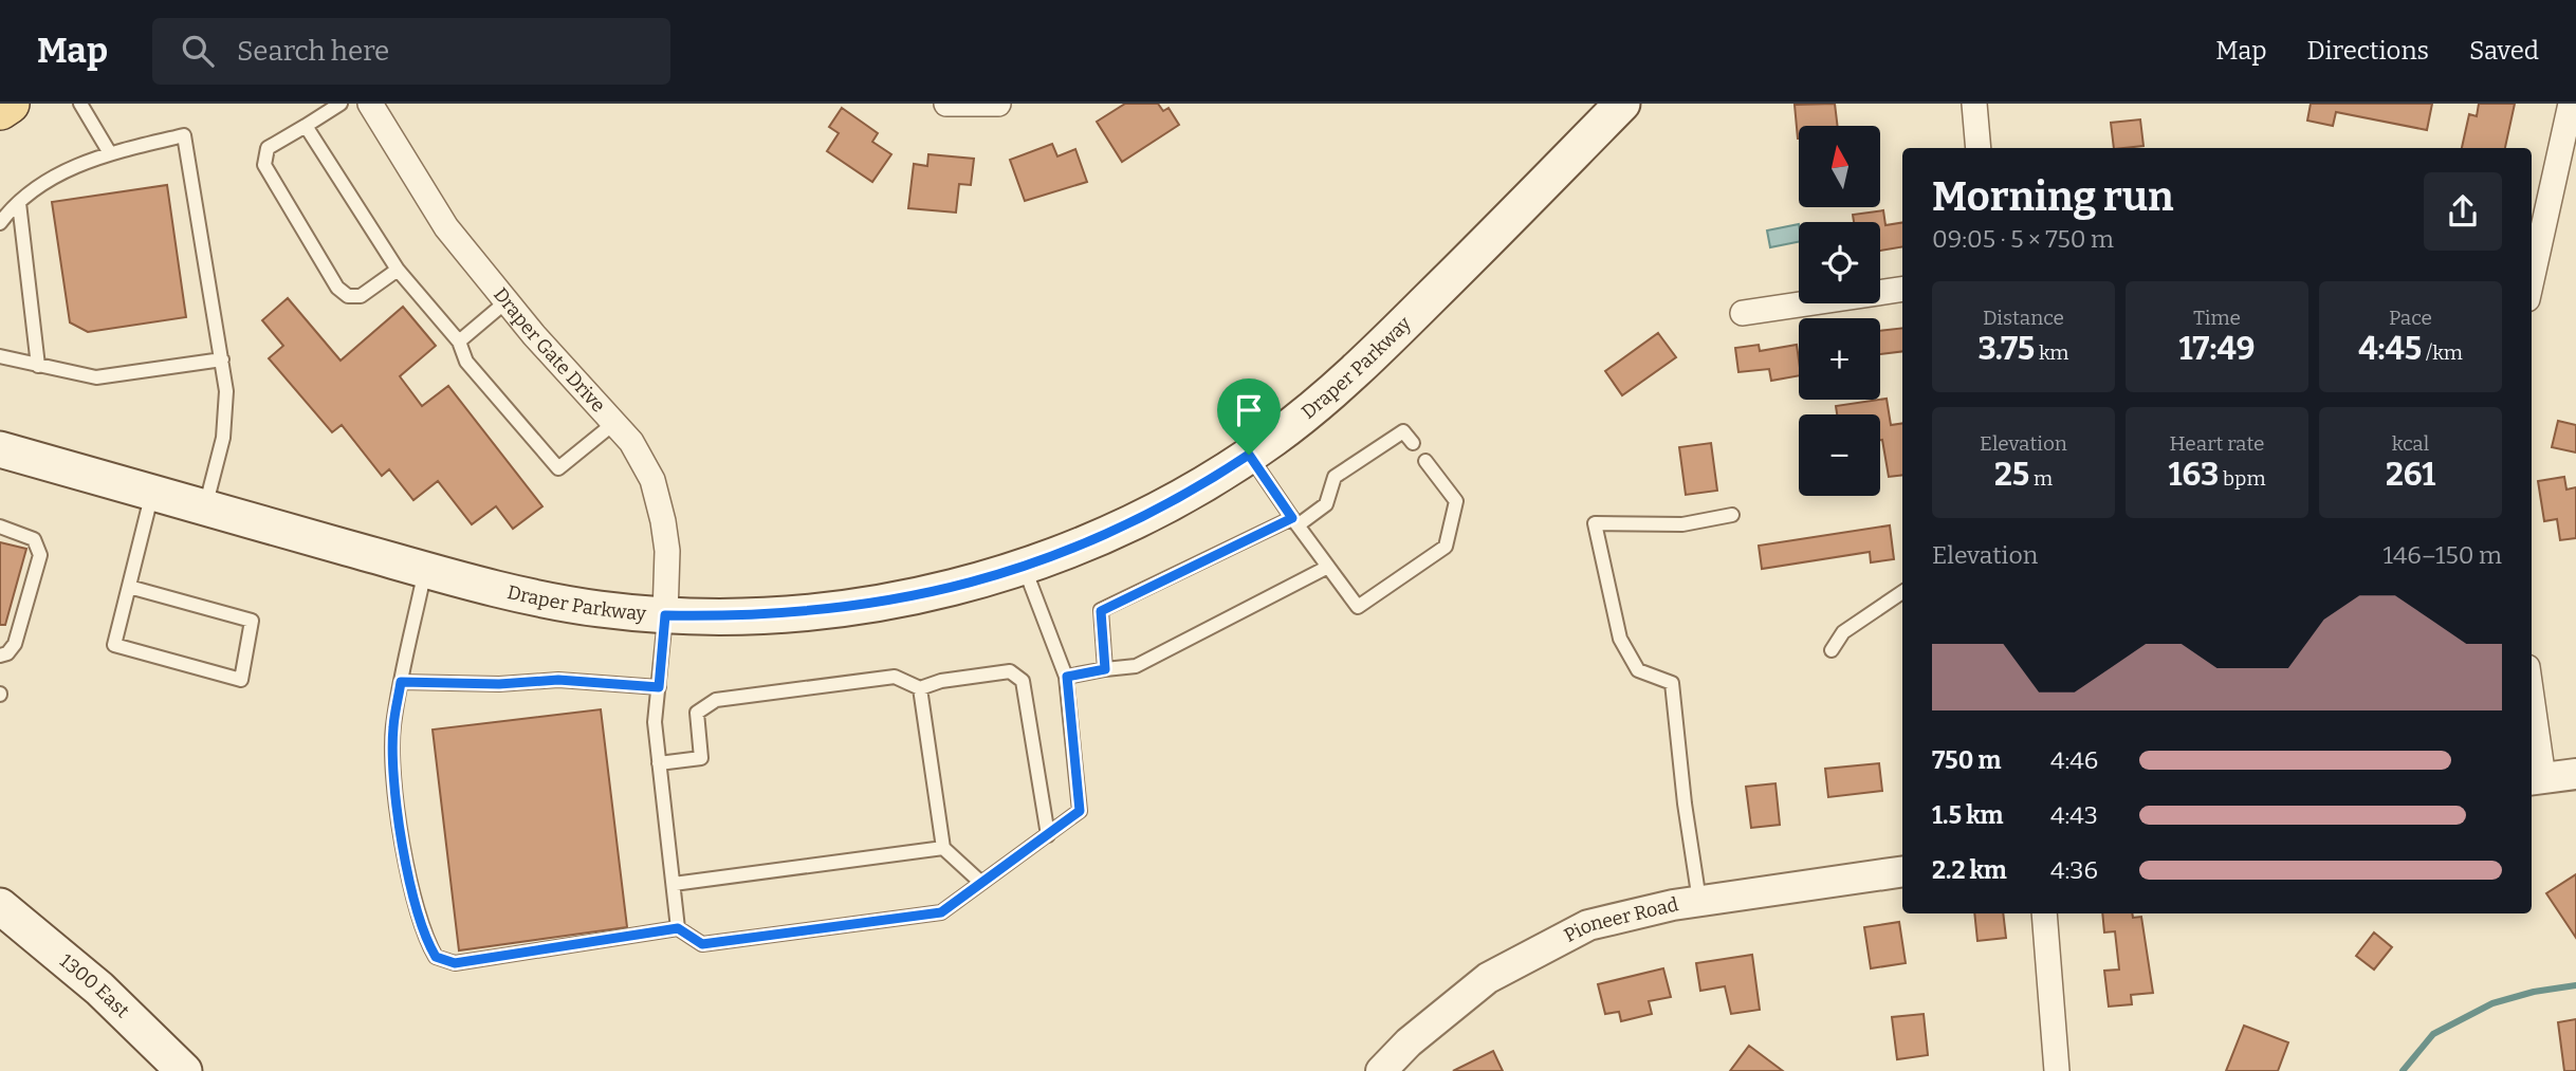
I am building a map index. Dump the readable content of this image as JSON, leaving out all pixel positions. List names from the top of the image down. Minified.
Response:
{"streets":{"main road":["Draper Parkway","1300 East"],"street":["Draper Gate Drive","Pioneer Road"]},"crossings":[["Draper Gate Drive","Draper Parkway"]],"north":"top","page":{"header":"Map","search":"Search here","nav":["Map","Directions","Saved"],"map_buttons":["+","−"],"heading":["Morning run","09:05 · 5 × 750 m"],"stats":[["Distance","3.75 km"],["Time","17:49"],["Pace","4:45 /km"],["Elevation","25 m"],["Heart rate","163 bpm"],["kcal","261"]],"chart":["Elevation","146–150 m"],"list":[{"name":"750 m","note":"4:46"},{"name":"1.5 km","note":"4:43"},{"name":"2.2 km","note":"4:36"}]}}
